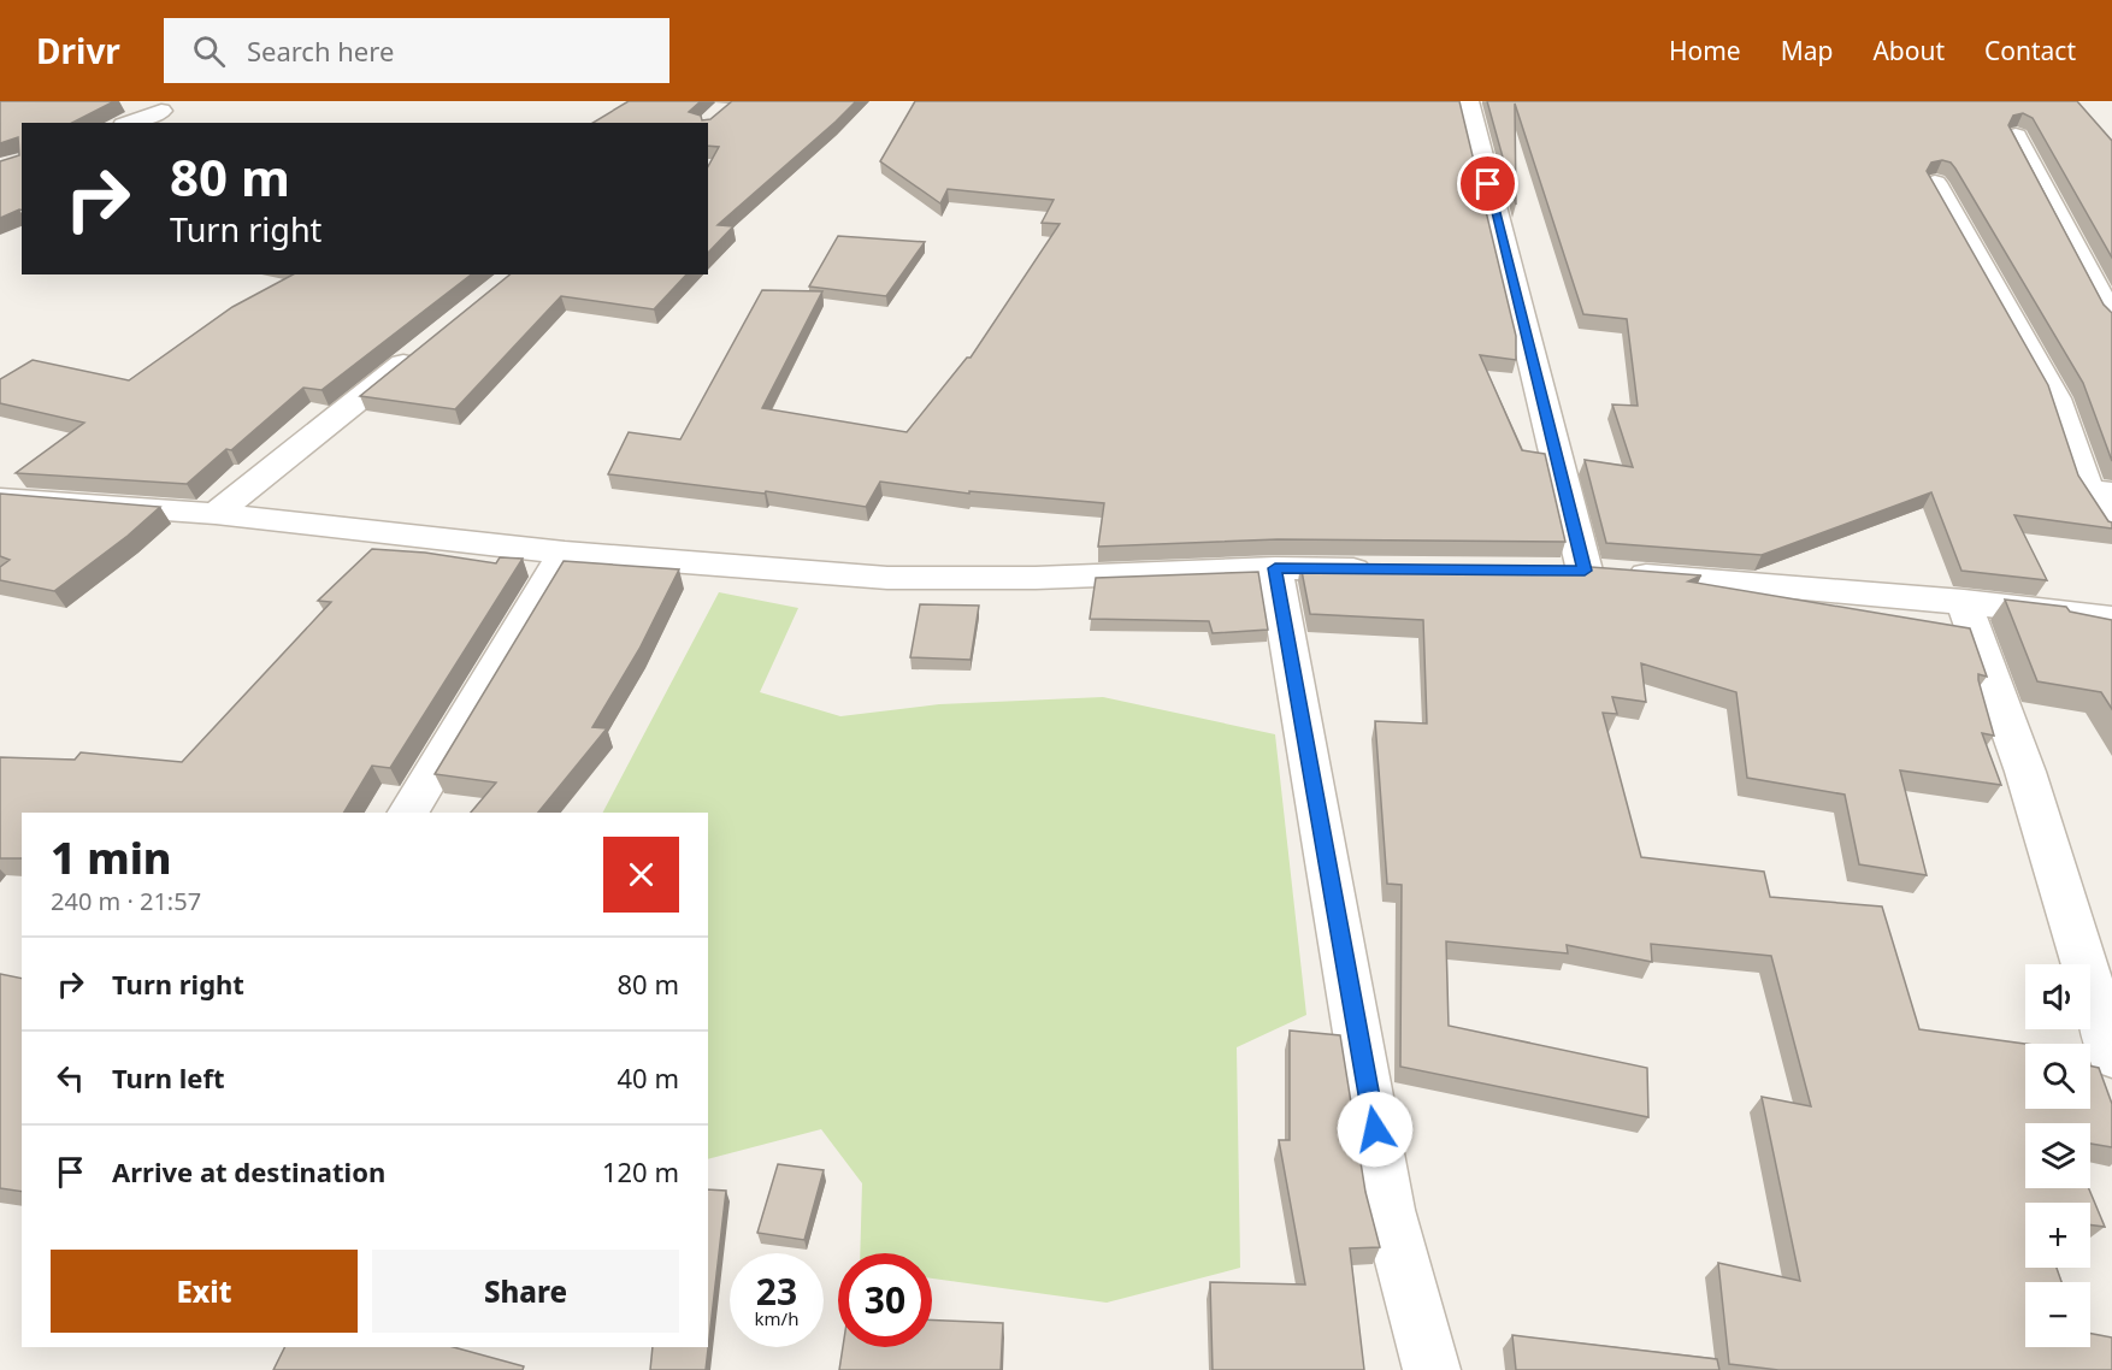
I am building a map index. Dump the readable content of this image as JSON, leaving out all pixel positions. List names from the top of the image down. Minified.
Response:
{"page":{"header":"Drivr","search":"Search here","nav":["Home","Map","About","Contact"],"turn":["80 m","Turn right"],"heading":["1 min","240 m · 21:57"],"list":[{"name":"Turn right","value":"80 m"},{"name":"Turn left","value":"40 m"},{"name":"Arrive at destination","value":"120 m"}],"map_buttons":["+","−"],"buttons":["Exit","Share"],"speed":"23 km/h","limit":"30"}}
